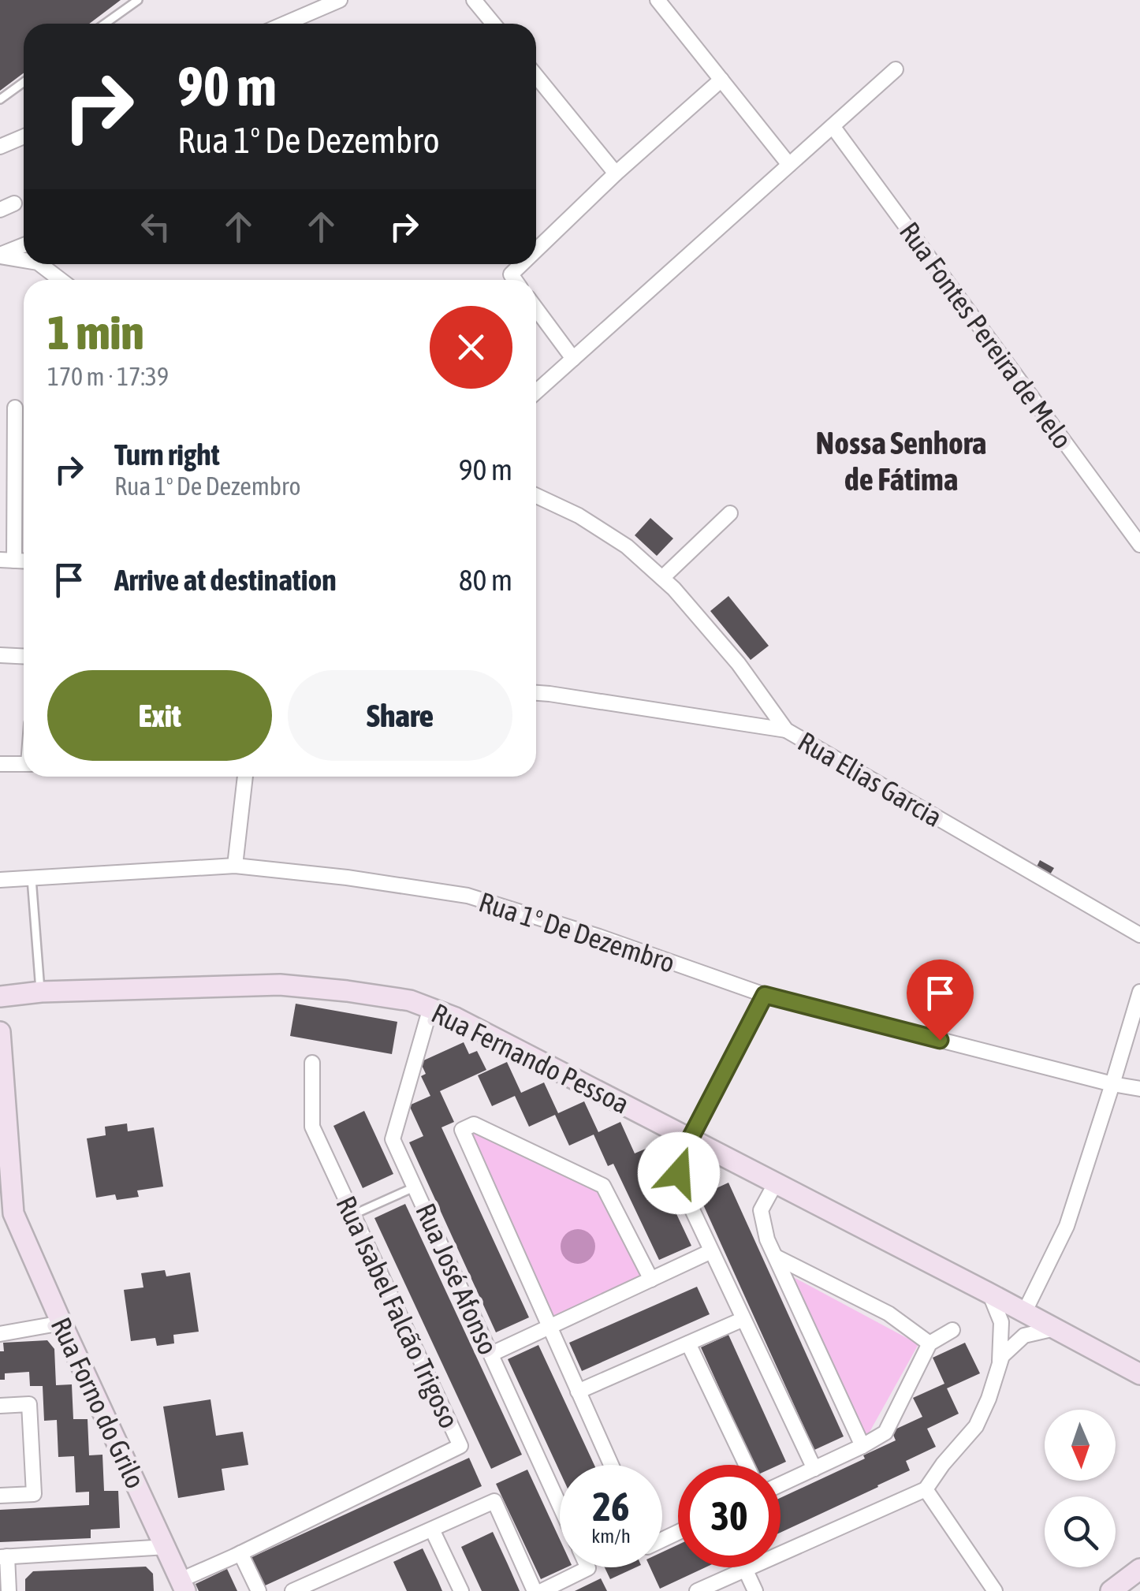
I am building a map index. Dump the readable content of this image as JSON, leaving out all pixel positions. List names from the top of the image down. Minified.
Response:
{"streets":{"street":["Rua Fontes Pereira de Melo","Rua Elias Garcia","Rua 1º De Dezembro","Rua Fernando Pessoa","Rua José Afonso","Rua Isabel Falcão Trigoso","Rua Forno do Grilo"]},"crossings":[["Rua Fernando Pessoa","Rua José Afonso"],["Rua Isabel Falcão Trigoso","Rua Forno do Grilo"]],"districts":["Nossa Senhora de Fátima"],"north":"bottom","page":{"turn":["90 m","Rua 1º De Dezembro"],"heading":["1 min","170 m · 17:39"],"list":[{"name":"Turn right","note":"Rua 1º De Dezembro","value":"90 m"},{"name":"Arrive at destination","value":"80 m"}],"buttons":["Exit","Share"],"speed":"26 km/h","limit":"30"}}
